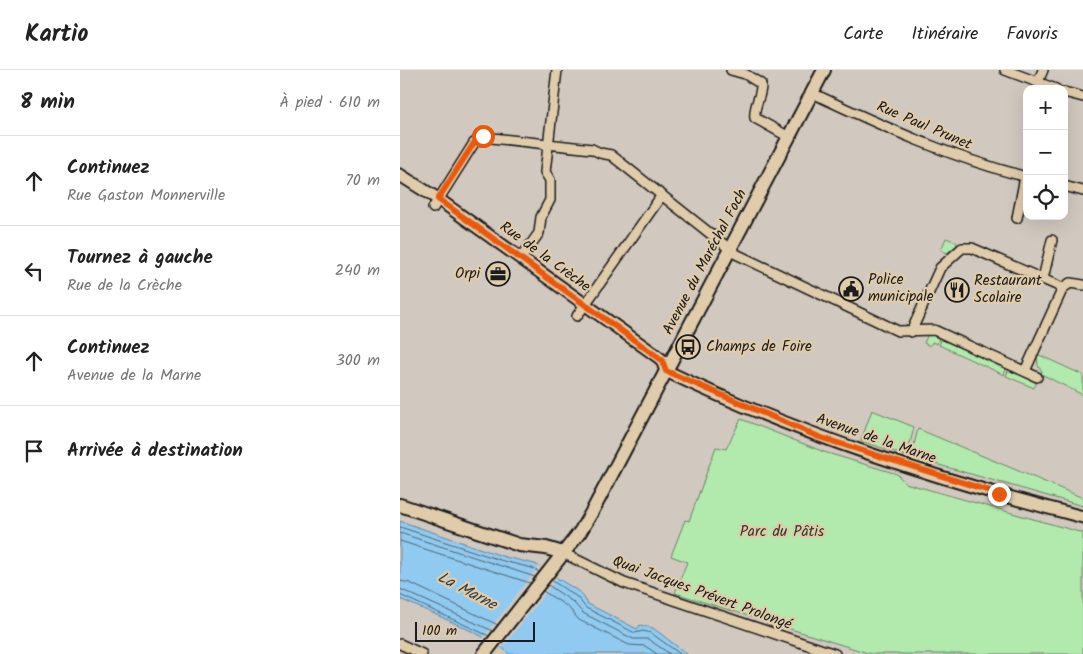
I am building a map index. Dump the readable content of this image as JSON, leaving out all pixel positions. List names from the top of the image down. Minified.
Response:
{"streets":{"main road":["Avenue du Maréchal Foch"],"street":["Rue Paul Prunet","Rue de la Crèche","Avenue de la Marne","Quai Jacques Prévert Prolongé"]},"crossings":[["Rue Paul Prunet","Avenue du Maréchal Foch"],["Rue de la Crèche","Avenue du Maréchal Foch"],["Rue de la Crèche","Avenue de la Marne"],["Avenue du Maréchal Foch","Avenue de la Marne"],["Avenue du Maréchal Foch","Quai Jacques Prévert Prolongé"]],"water":["La Marne"],"parks":["Parc du Pâtis"],"places":{"office":["Orpi"],"public building":["Police municipale"],"restaurant":["Restaurant Scolaire"],"bus stop":["Champs de Foire"]},"scale_bar":"100 m","page":{"header":"Kartio","nav":["Carte","Itinéraire","Favoris"],"heading":["8 min","À pied · 610 m"],"map_buttons":["+","−"],"list":[["Continuez","Rue Gaston Monnerville","70 m"],["Tournez à gauche","Rue de la Crèche","240 m"],["Continuez","Avenue de la Marne","300 m"],"Arrivée à destination"],"scale":"100 m"}}
